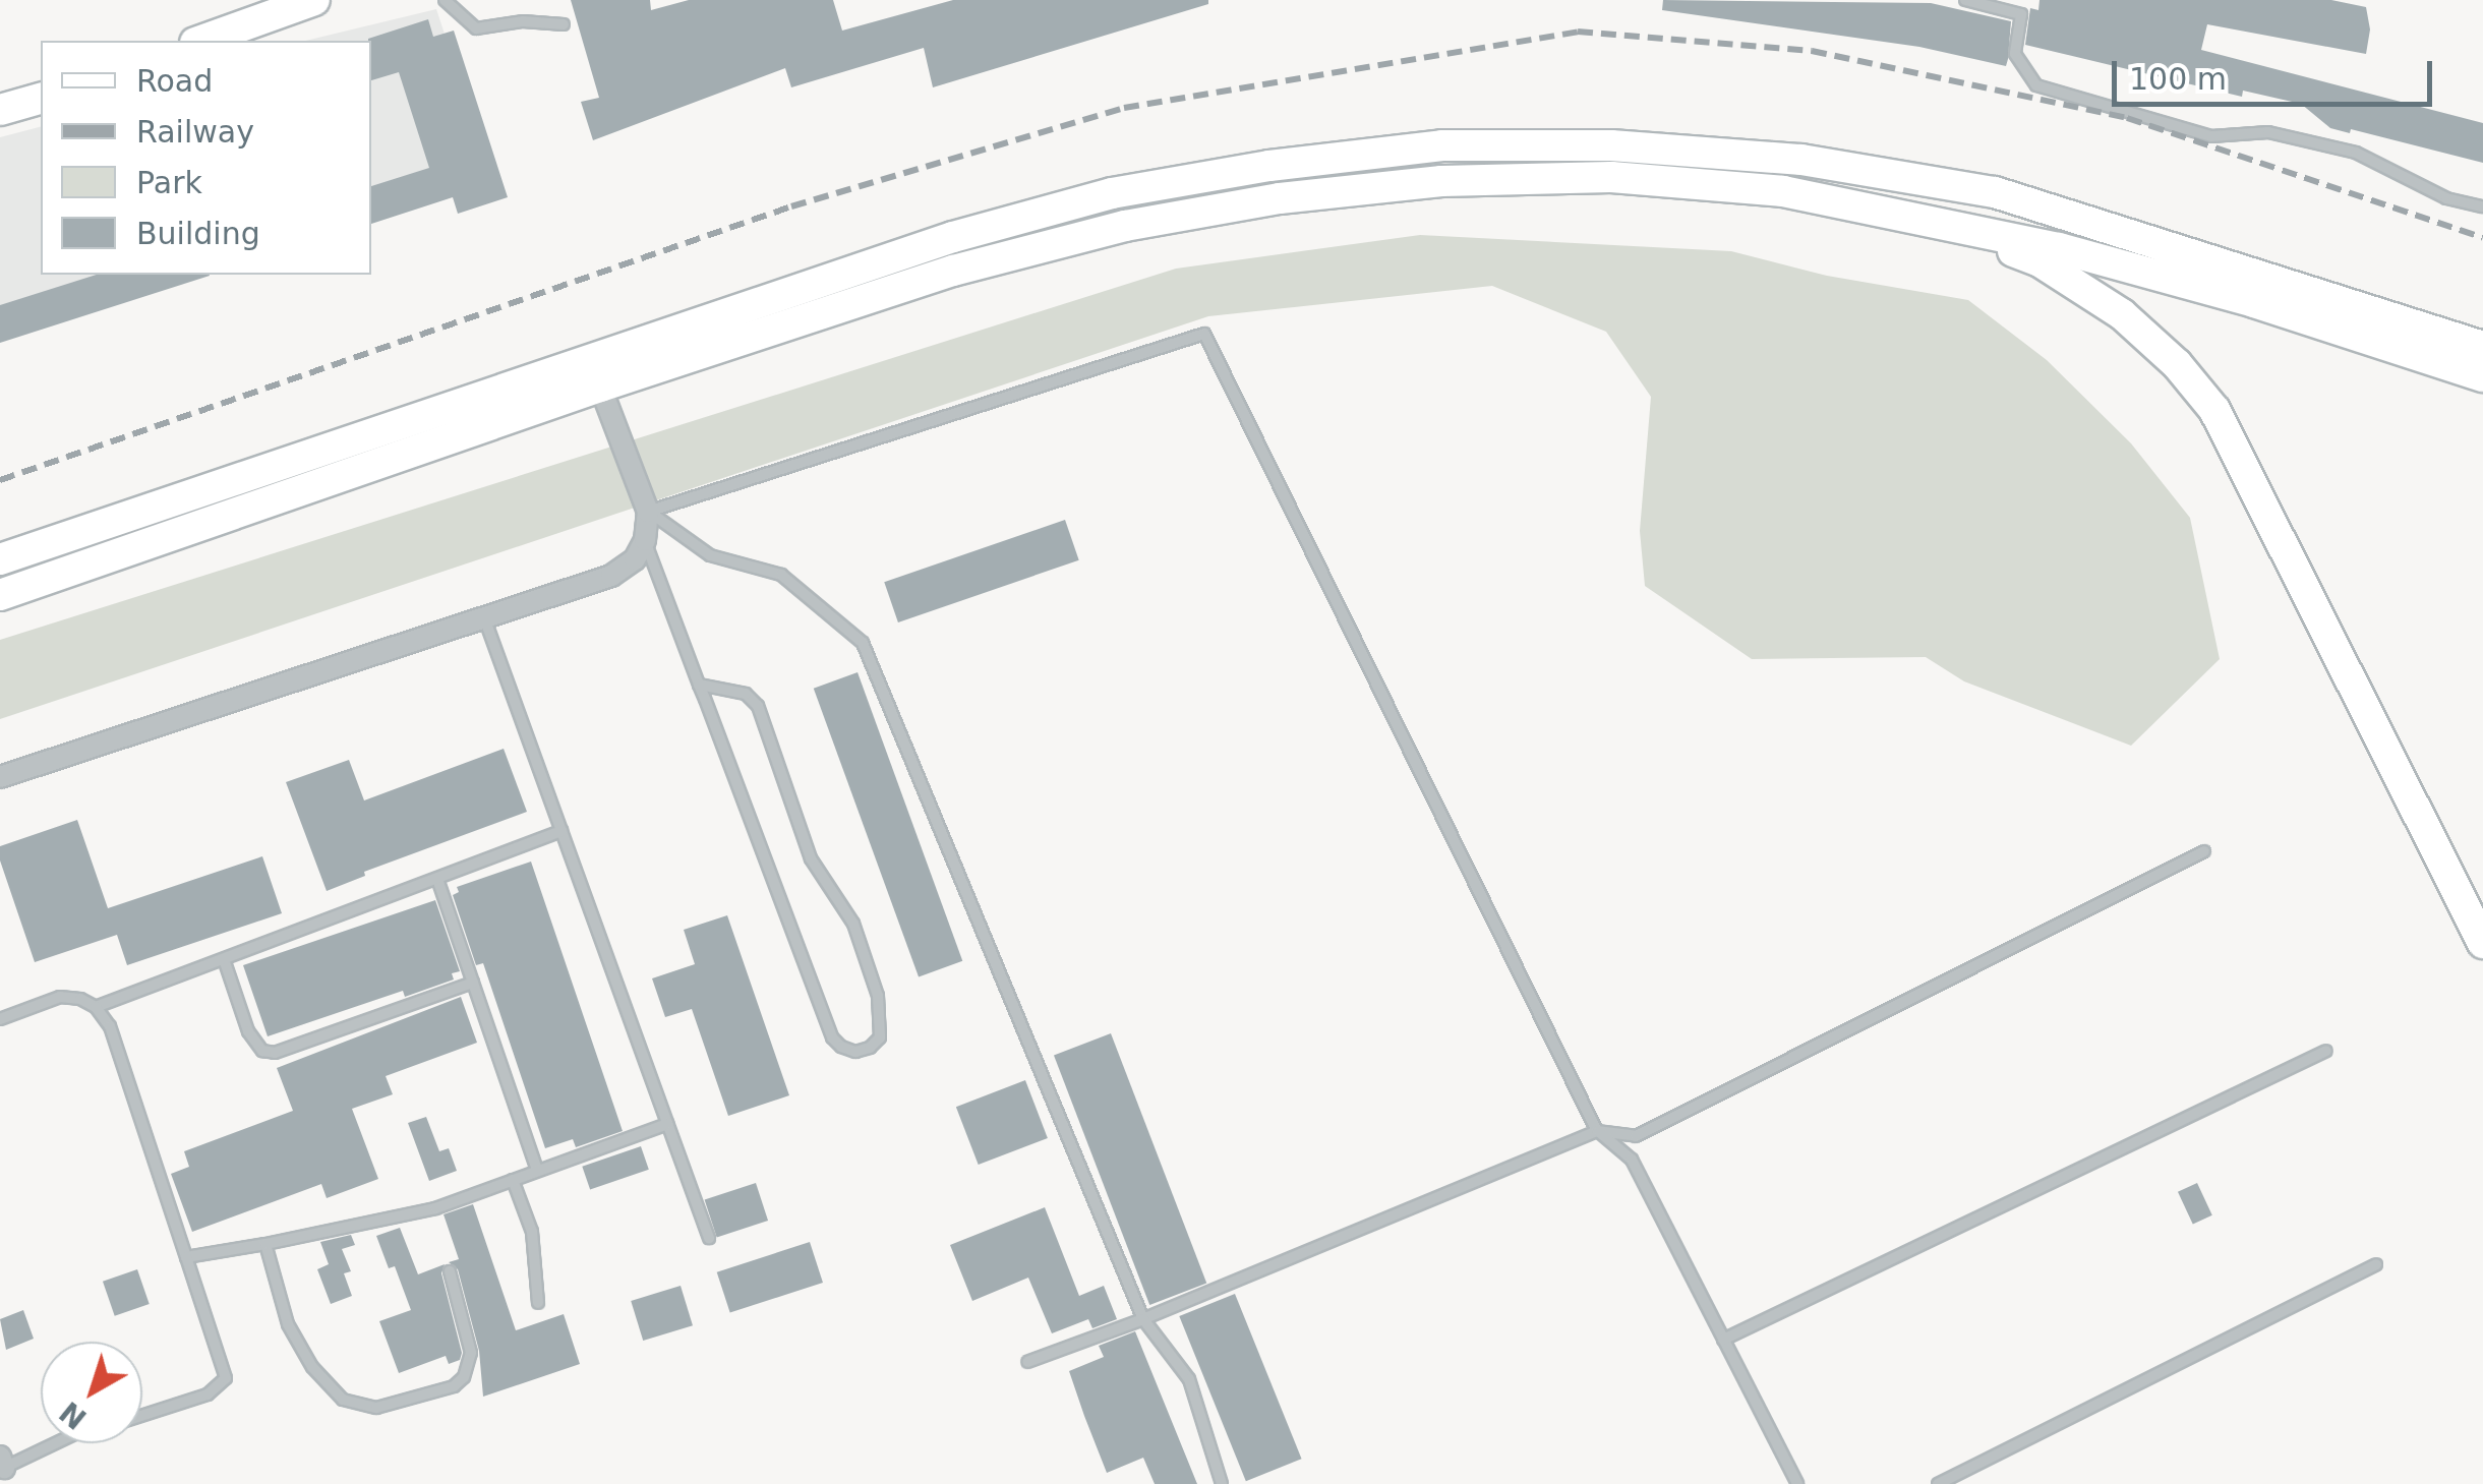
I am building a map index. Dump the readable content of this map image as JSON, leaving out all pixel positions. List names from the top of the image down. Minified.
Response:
{"legend":["Road","Railway","Park","Building"],"scale_bar":"100 m","north":"bottom left"}
